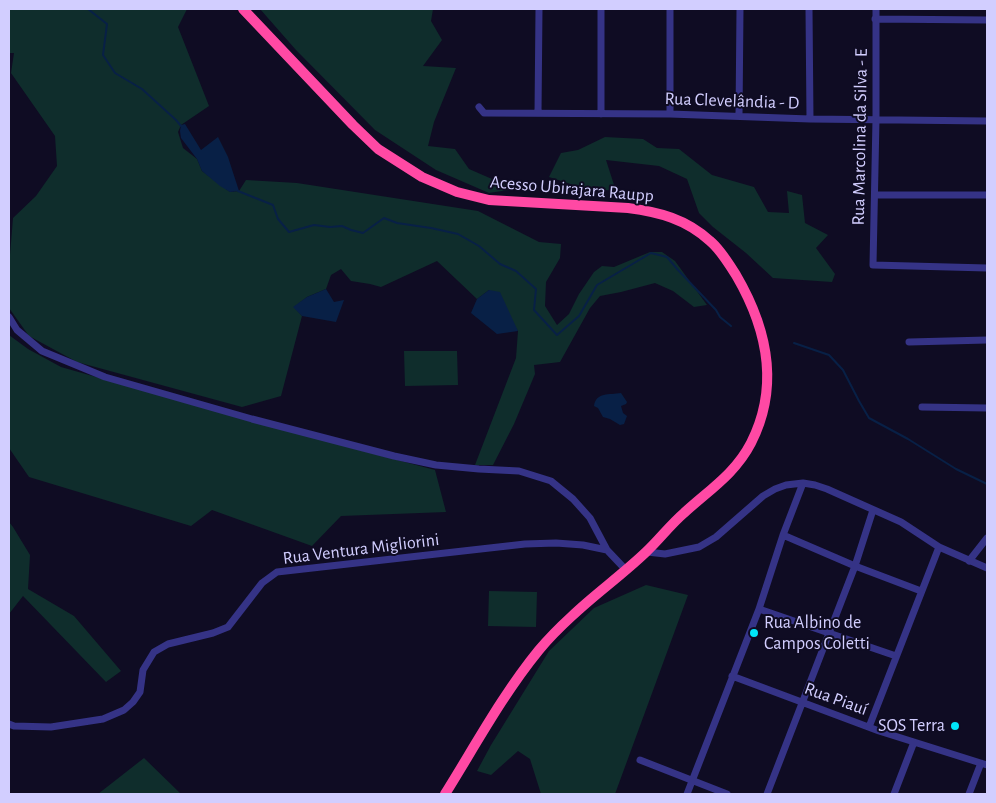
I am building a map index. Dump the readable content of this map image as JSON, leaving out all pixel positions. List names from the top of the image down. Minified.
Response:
{"streets":{"highway":["Acesso Ubirajara Raupp"],"street":["Rua Clevelândia - D","Rua Marcolina da Silva - E","Rua Ventura Migliorini","Rua Piauí"]},"crossings":[["Rua Clevelândia - D","Rua Marcolina da Silva - E"]],"places":["Rua Albino de Campos Coletti","SOS Terra"]}
